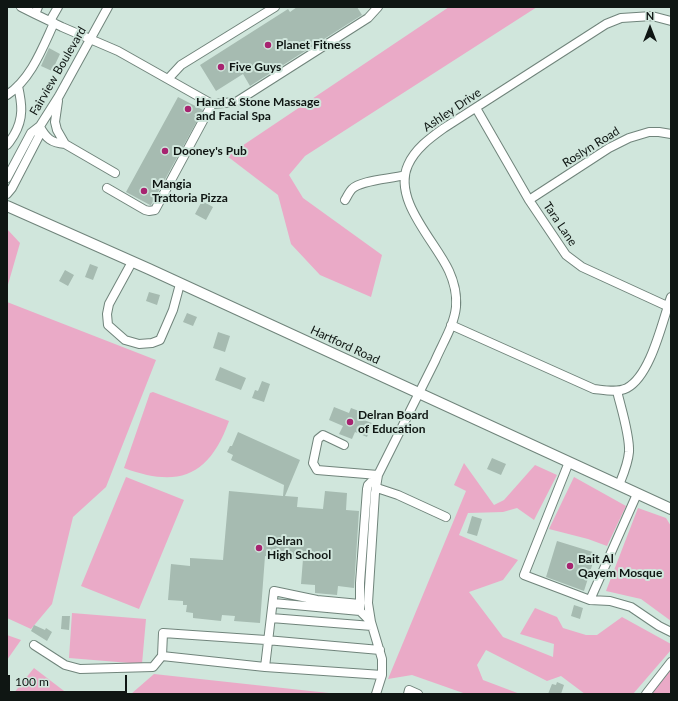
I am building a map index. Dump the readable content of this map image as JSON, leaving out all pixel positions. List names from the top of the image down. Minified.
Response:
{"streets":{"main road":["Hartford Road"],"street":["Fairview Boulevard","Ashley Drive","Roslyn Road","Tara Lane"]},"crossings":[["Ashley Drive","Tara Lane"],["Ashley Drive","Hartford Road"],["Roslyn Road","Tara Lane"]],"places":["Planet Fitness","Five Guys","Hand & Stone Massage and Facial Spa","Dooney's Pub","Mangia Trattoria Pizza","Delran Board of Education","Delran High School","Bait Al Qayem Mosque"],"scale_bar":"100 m","north":"top"}
